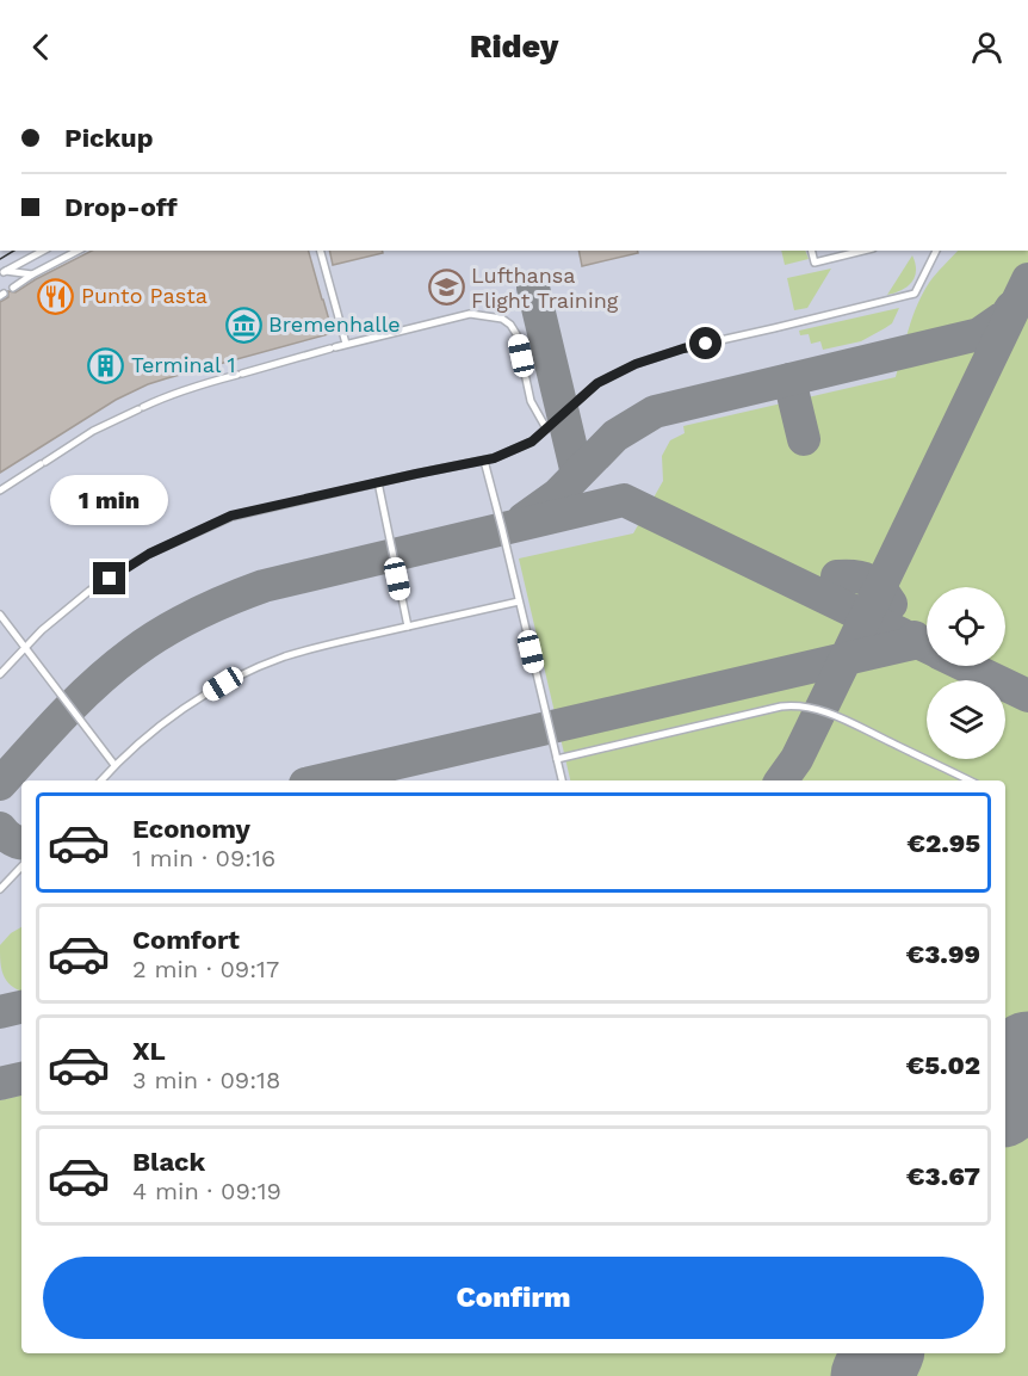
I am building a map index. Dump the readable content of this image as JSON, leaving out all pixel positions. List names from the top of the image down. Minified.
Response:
{"places":{"school or university":["Lufthansa Flight Training"],"restaurant":["Punto Pasta"],"museum":["Bremenhalle"],"building":["Terminal 1"]},"page":{"header":"Ridey","banner":["Pickup","Drop-off"],"bubble":"1 min","list":[{"name":"Economy","note":"1 min · 09:16","value":"€2.95"},{"name":"Comfort","note":"2 min · 09:17","value":"€3.99"},{"name":"XL","note":"3 min · 09:18","value":"€5.02"},{"name":"Black","note":"4 min · 09:19","value":"€3.67"}],"buttons":"Confirm"}}
